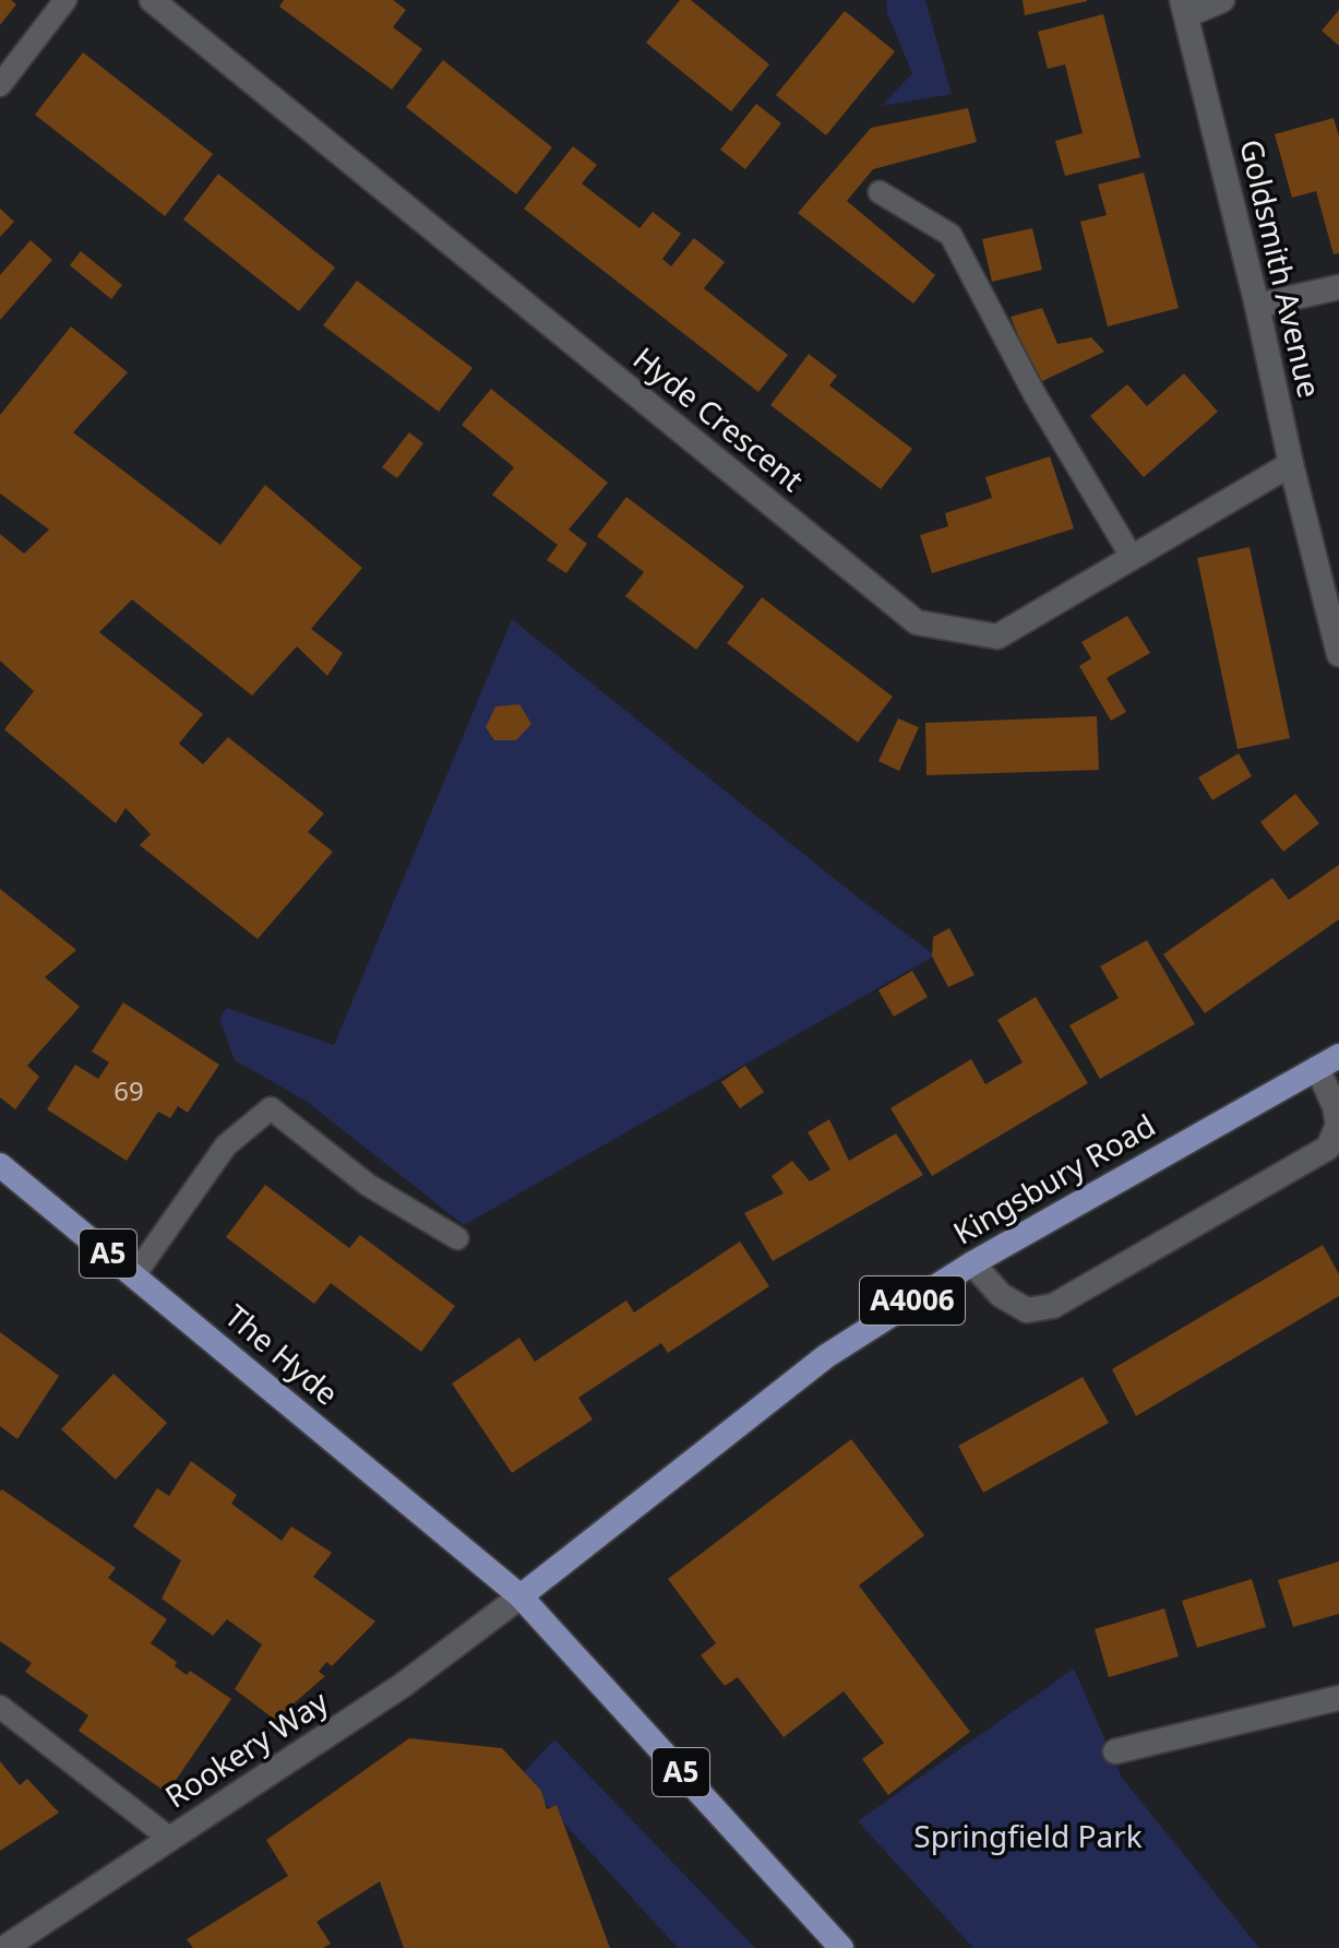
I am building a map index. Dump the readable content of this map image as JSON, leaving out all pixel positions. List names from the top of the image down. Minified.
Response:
{"streets":{"main road":["Kingsbury Road","A5","A4006","The Hyde"],"street":["Goldsmith Avenue","Hyde Crescent","Rookery Way"]},"crossings":[["Goldsmith Avenue","Hyde Crescent"],["Kingsbury Road","A5"],["Kingsbury Road","The Hyde"],["Kingsbury Road","Rookery Way"],["A5","The Hyde"],["A5","Rookery Way"],["The Hyde","Rookery Way"]],"parks":["Springfield Park"],"house_numbers":["69"]}
